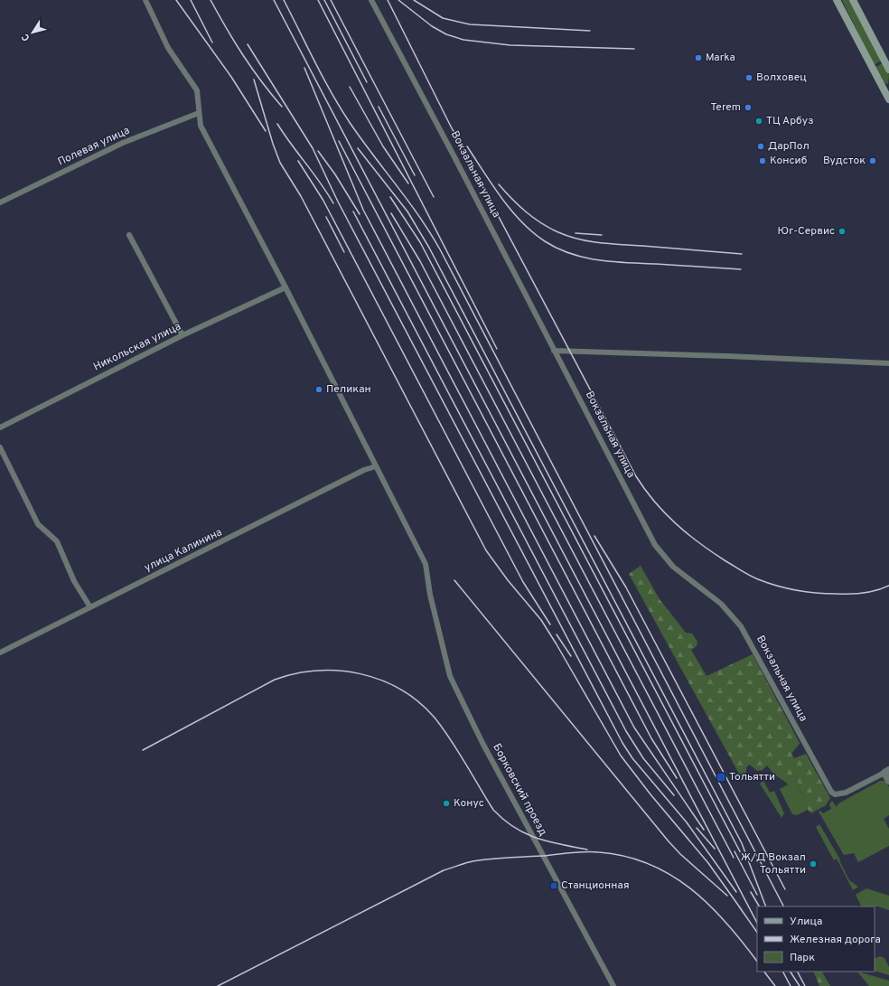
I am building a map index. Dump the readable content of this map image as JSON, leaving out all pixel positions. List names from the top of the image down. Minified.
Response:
{"streets":{"street":["Полевая улица","Вокзальная улица","Никольская улица","улица Калинина","Борковский проезд"]},"crossings":[["улица Калинина","Борковский проезд"]],"places":{"other":["Marka","Волховец","Terem","ТЦ Арбуз","ДарПол","Консиб","Вудсток","Юг-Сервис","Пеликан","Конус","Ж/Д Вокзал Тольятти"],"transit":["Тольятти","Станционная"]},"legend":["Улица","Железная дорога","Парк"],"north":"bottom left"}
